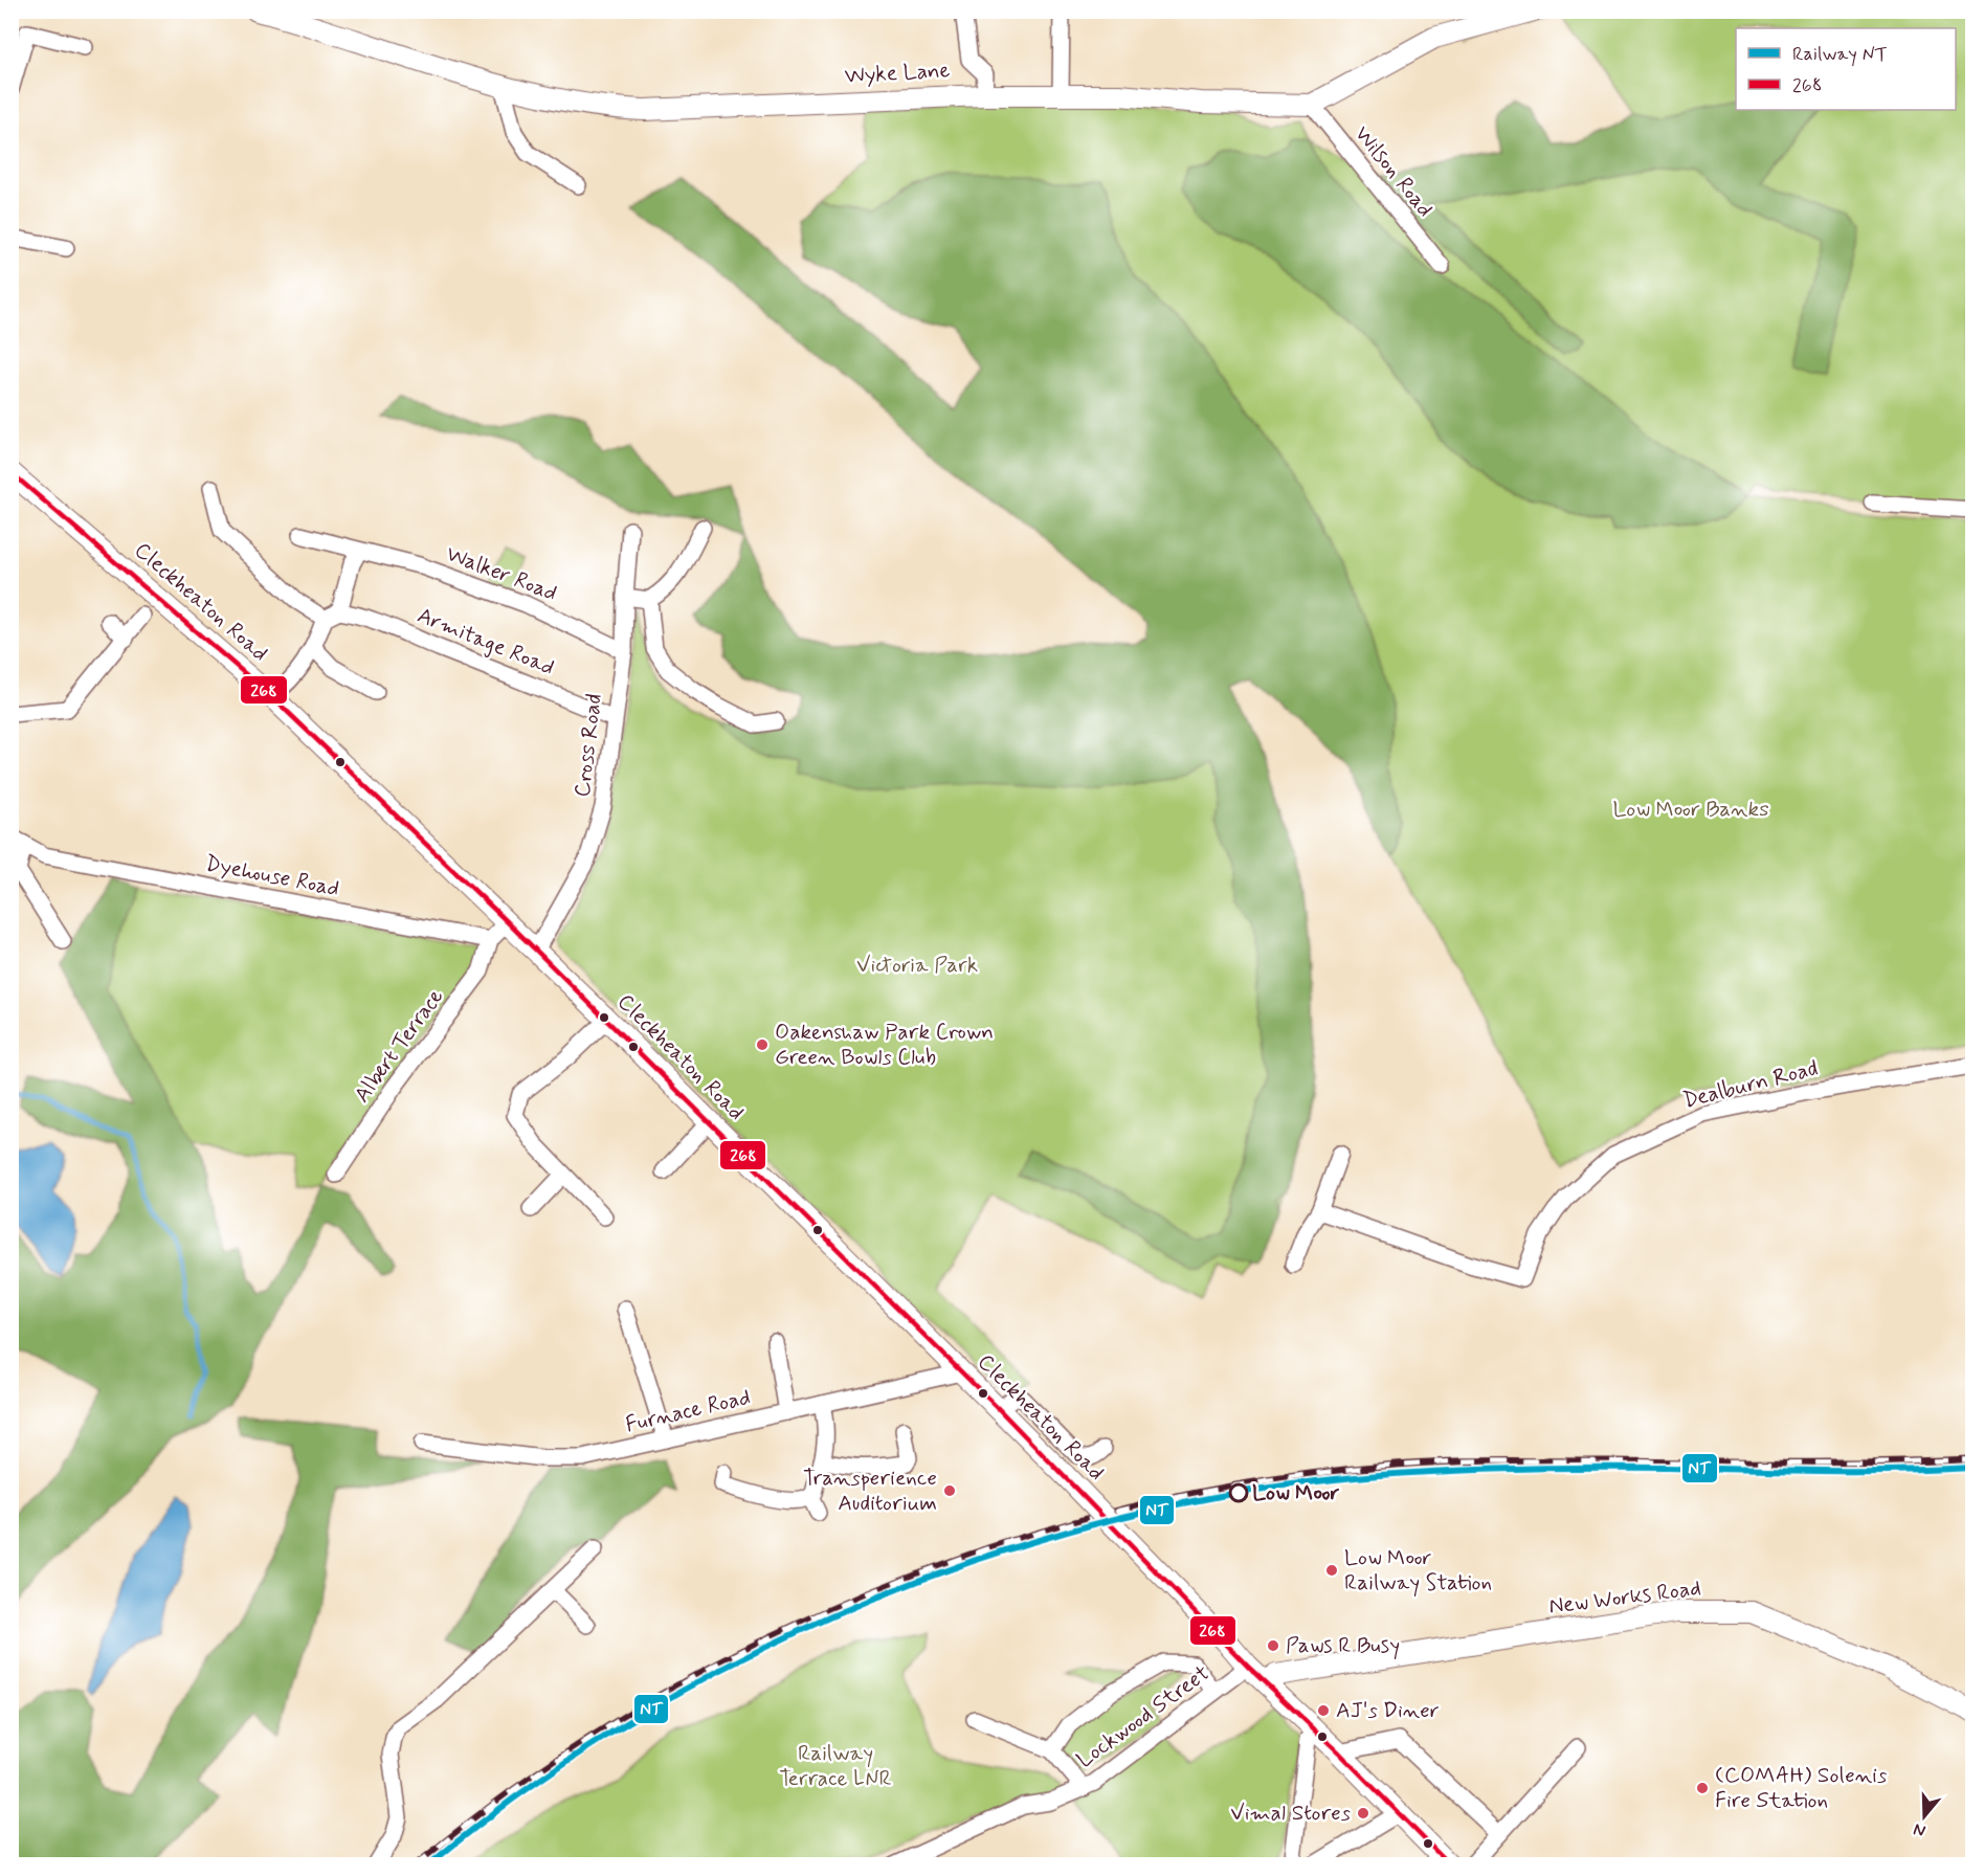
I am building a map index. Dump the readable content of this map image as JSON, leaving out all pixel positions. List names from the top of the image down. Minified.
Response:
{"streets":{"street":["Wyke Lane","Wilson Road","Walker Road","Cleckheaton Road","Armitage Road","Cross Road","Dyehouse Road","Albert Terrace","Dealburn Road","Furnace Road","New Works Road","Lockwood Street"]},"crossings":[["Wyke Lane","Wilson Road"],["Walker Road","Cross Road"],["Cleckheaton Road","Cross Road"],["Cleckheaton Road","Furnace Road"],["Cleckheaton Road","New Works Road"],["Cleckheaton Road","Lockwood Street"],["Armitage Road","Cross Road"],["Dyehouse Road","Albert Terrace"]],"parks":["Low Moor Banks","Victoria Park","Railway Terrace LNR"],"places":["Oakenshaw Park Crown Green Bowls Club","Transperience Auditorium","Low Moor","Low Moor Railway Station","Paws R Busy","AJ's Diner","(COMAH) Solenis Fire Station","Vimal Stores"],"lines":["transit line 268","rail line NT"],"legend":["Railway NT","268"],"north":"bottom"}
